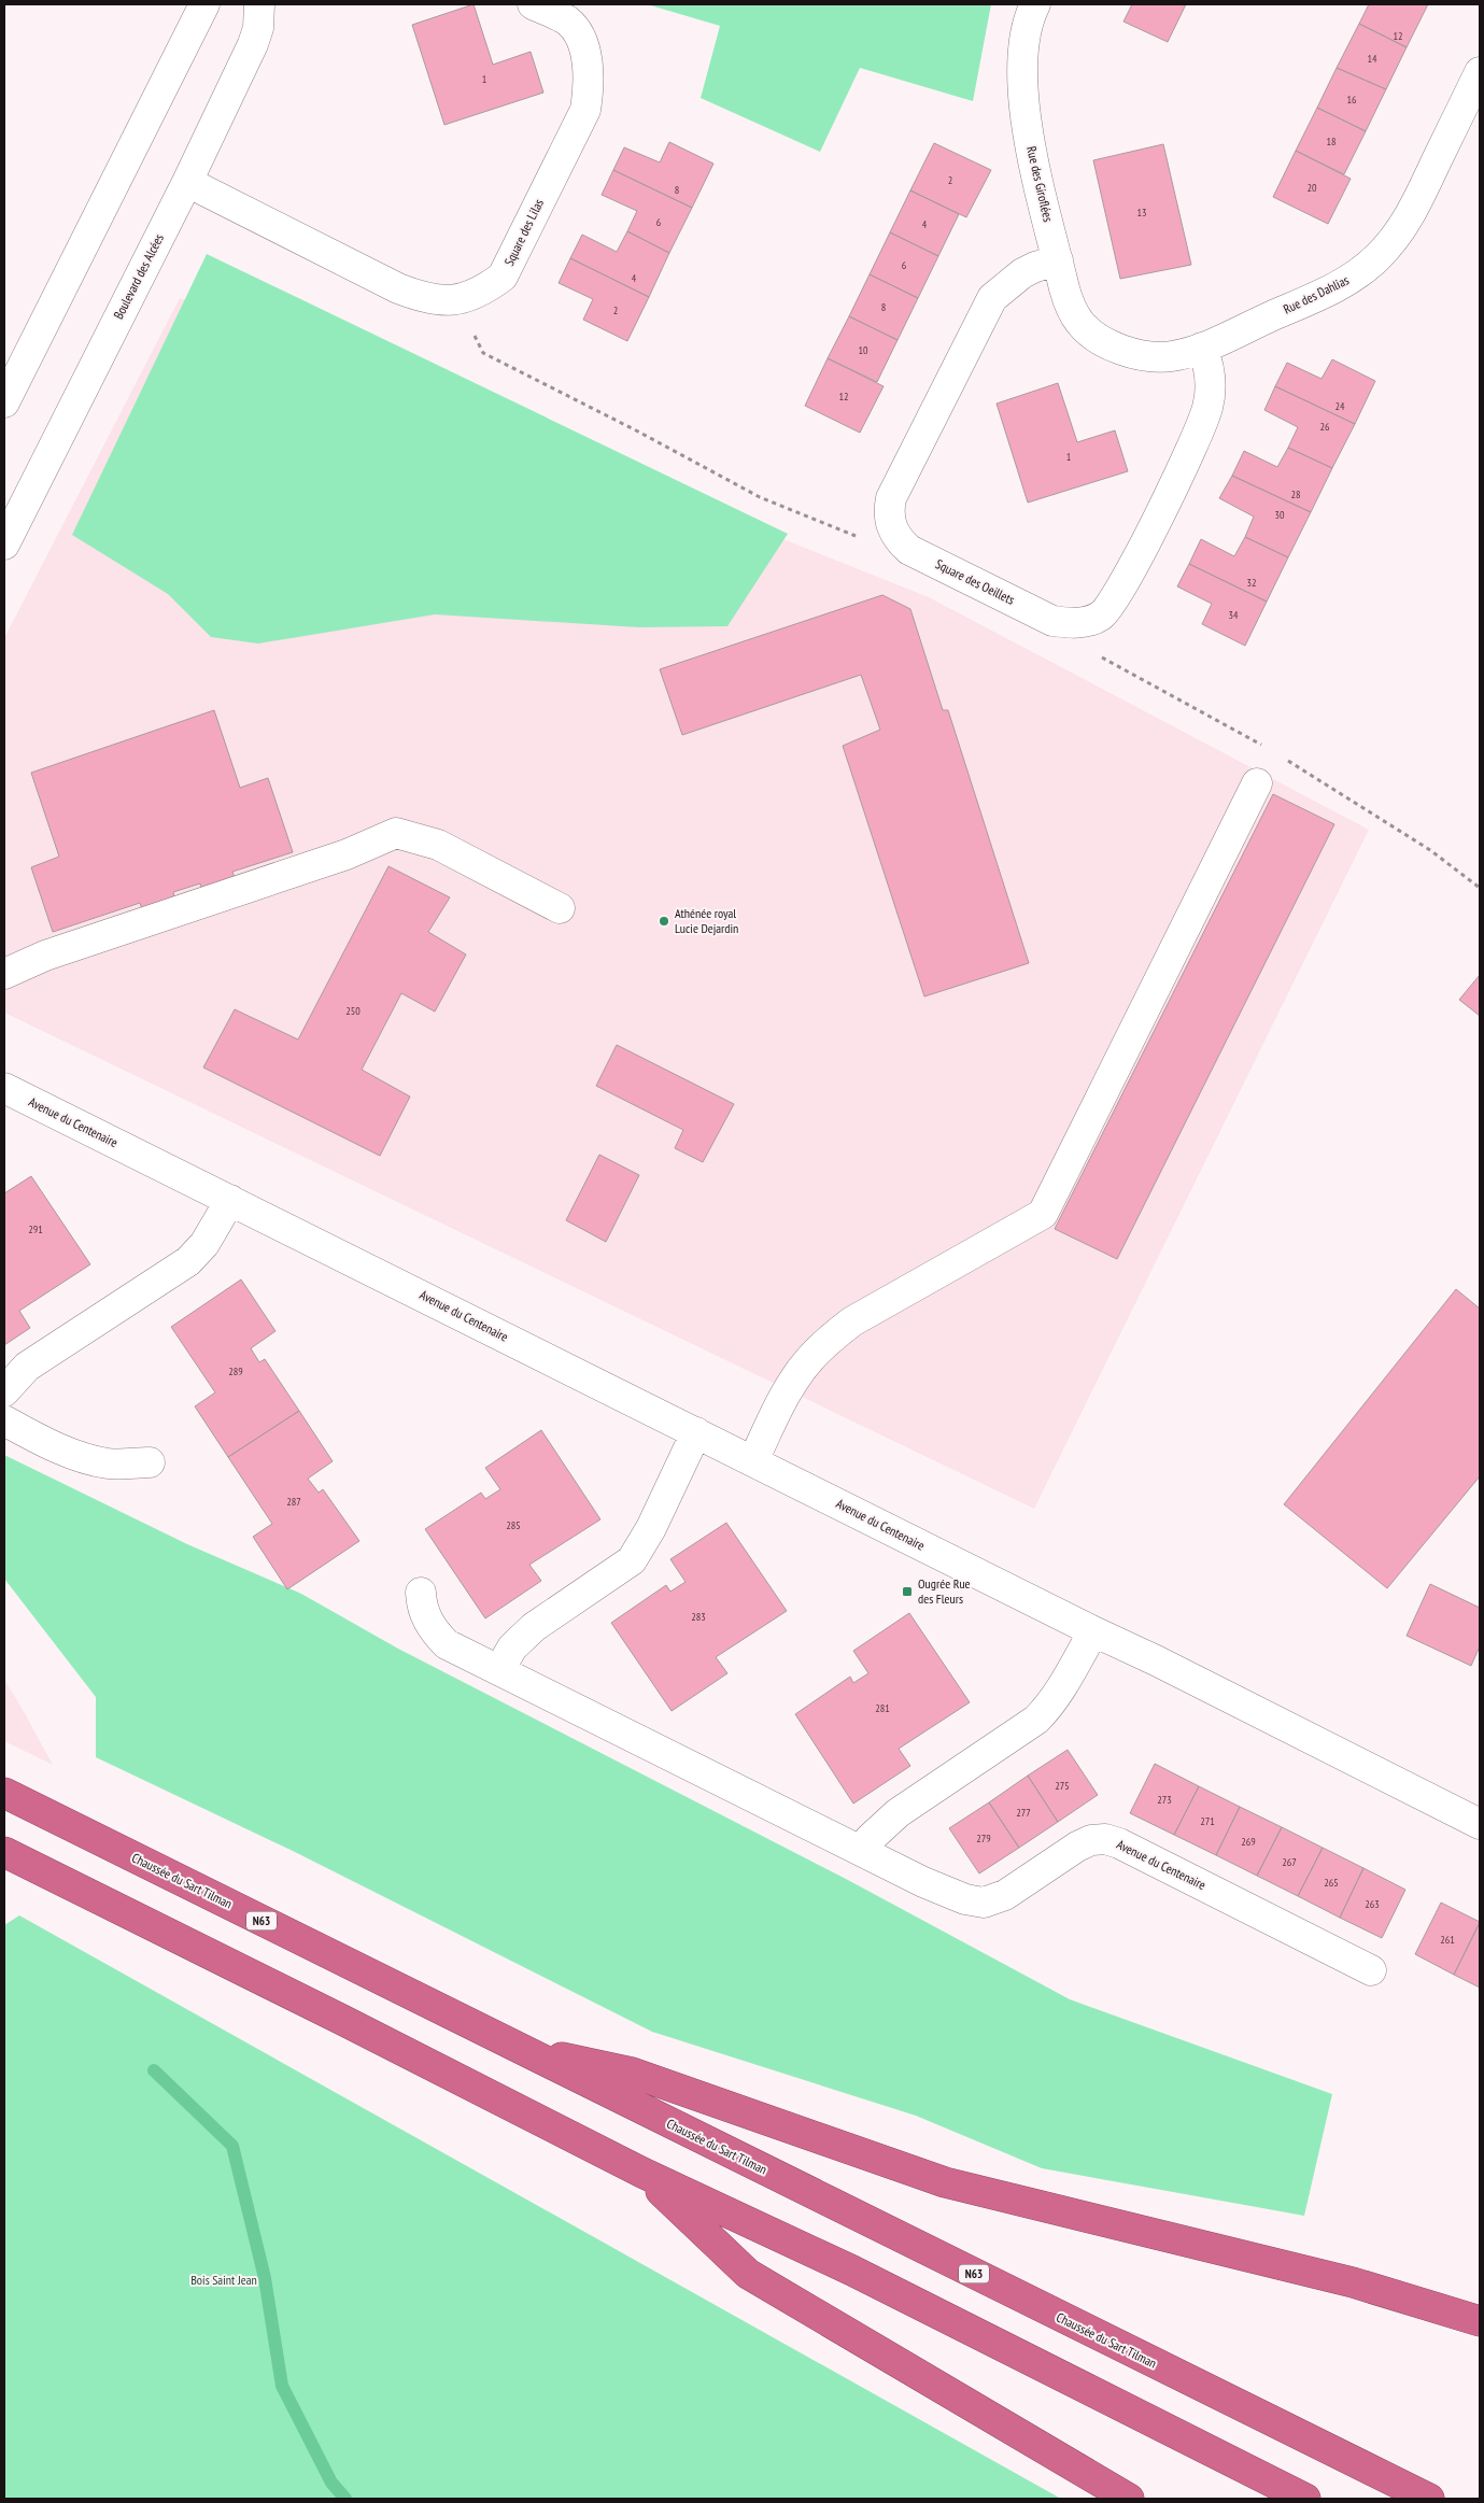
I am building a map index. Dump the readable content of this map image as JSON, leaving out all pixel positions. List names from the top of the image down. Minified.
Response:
{"streets":{"highway":["Chaussée du Sart Tilman","N63"],"street":["Rue des Giroflées","Square des Lilas","Boulevard des Alcées","Rue des Dahlias","Square des Oeillets","Avenue du Centenaire"]},"crossings":[["Rue des Giroflées","Rue des Dahlias"],["Square des Lilas","Boulevard des Alcées"],["Rue des Dahlias","Square des Oeillets"]],"parks":["Bois Saint Jean"],"places":{"other":["Athénée royal Lucie Dejardin"],"transit":["Ougrée Rue des Fleurs"]},"house_numbers":["12","14","1","16","18","2","20","8","13","6","4","6","4","8","2","10","12","24","26","1","28","30","32","34","250","291","289","287","285","283","281","275","273","277","271","279","269","267","265","263","261"]}
